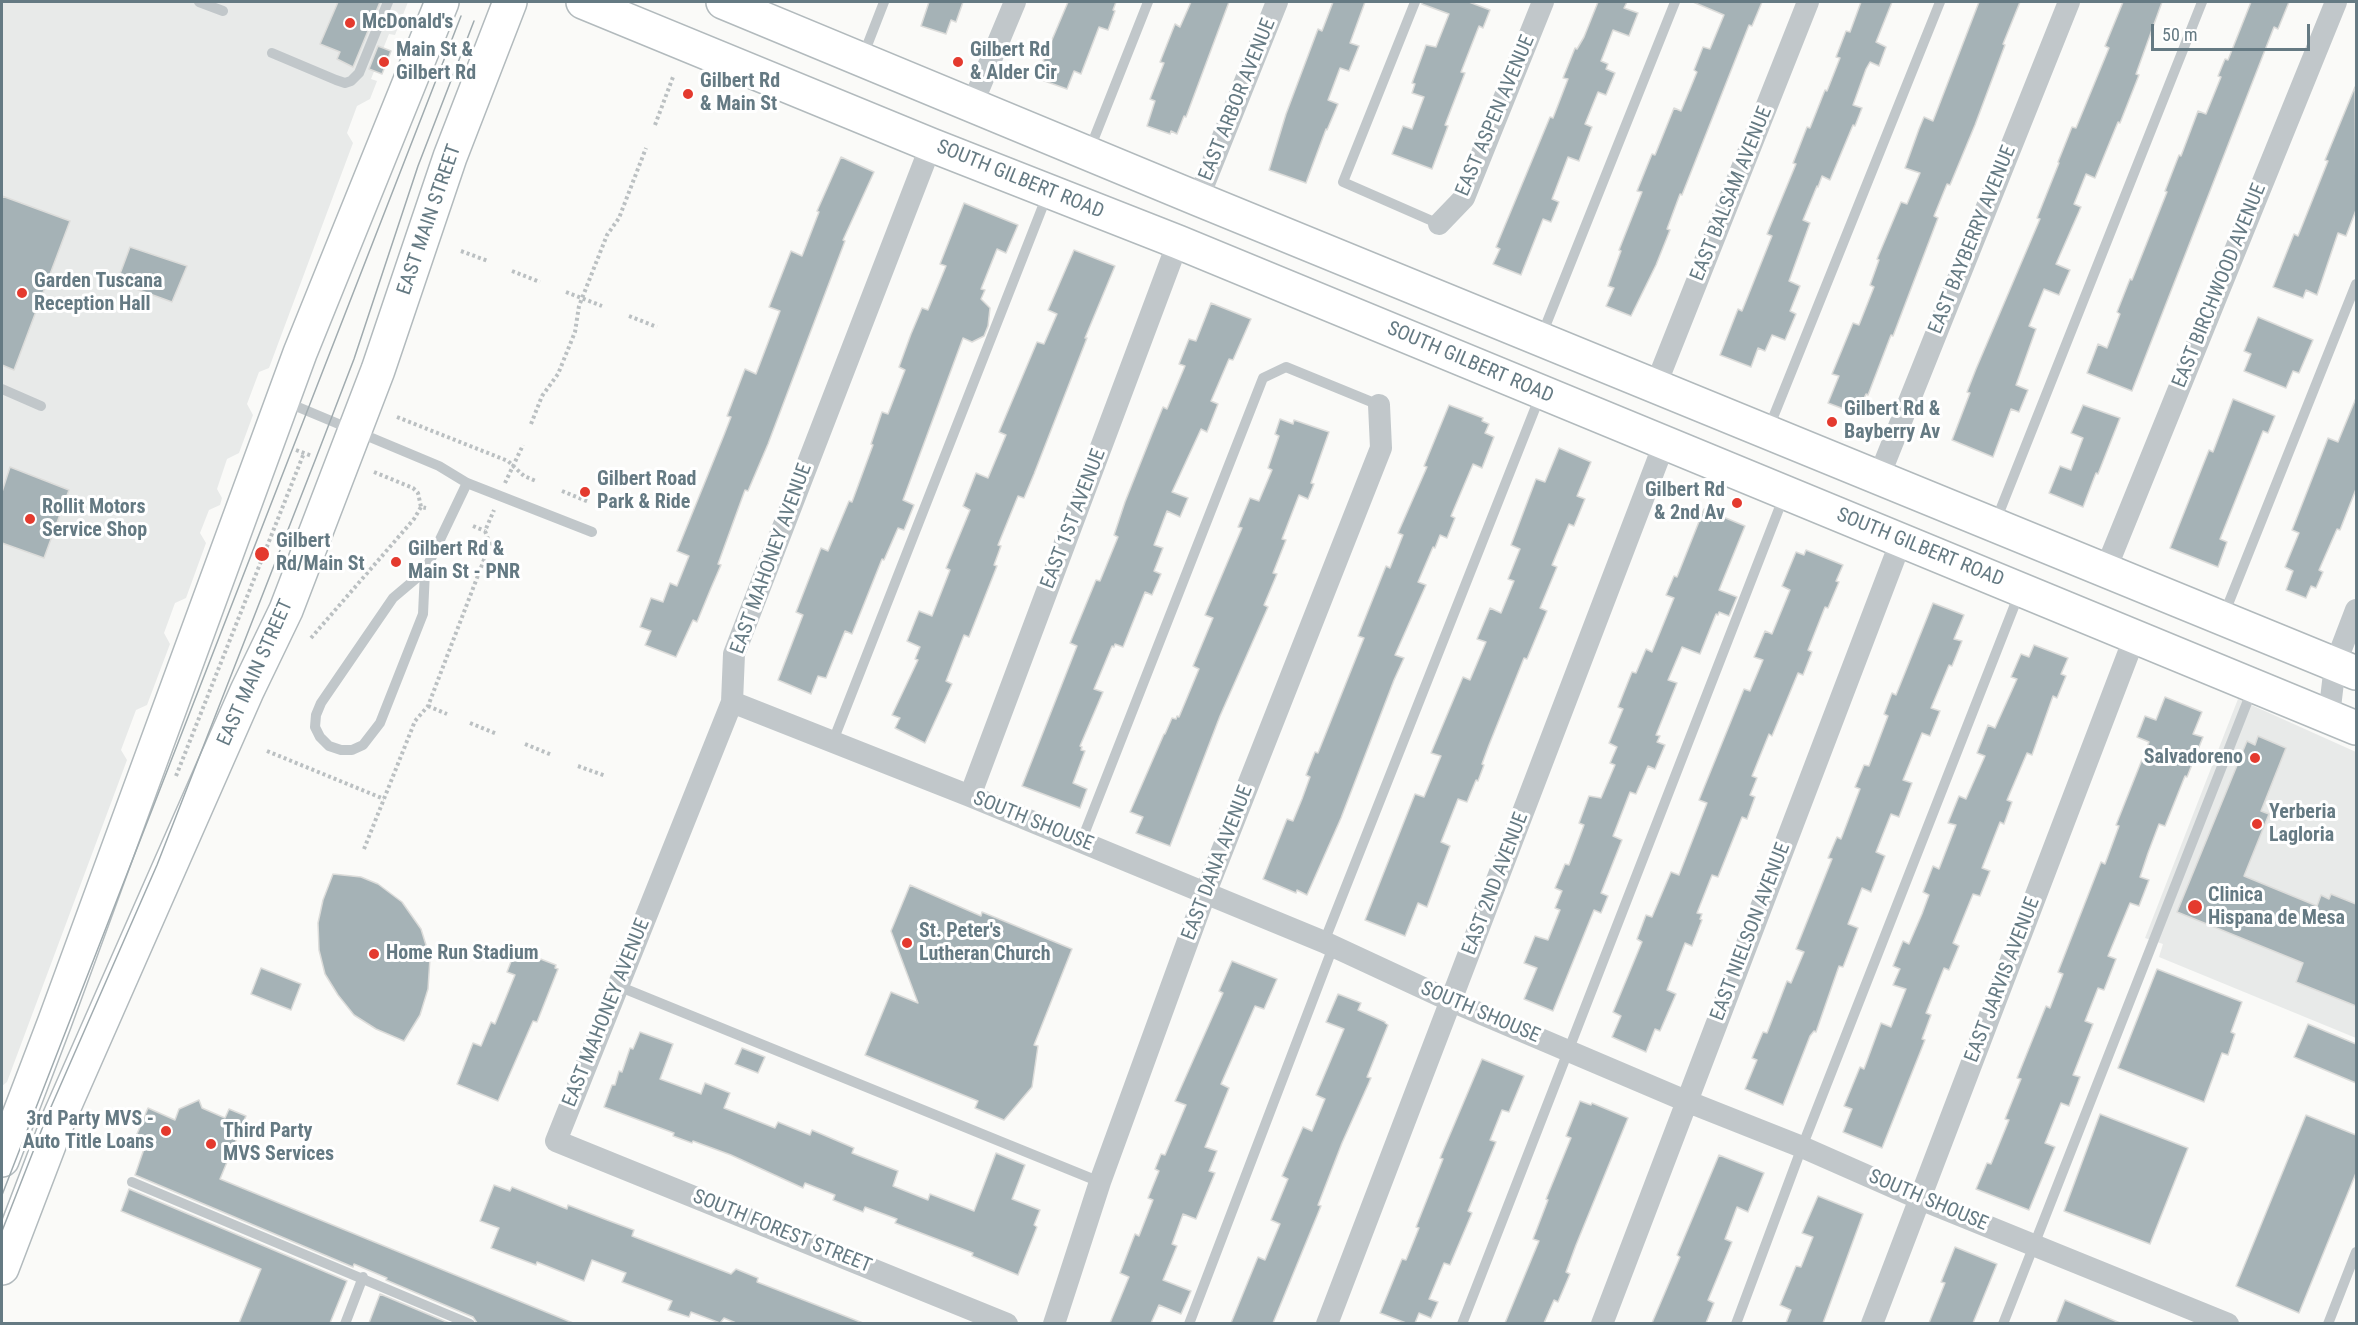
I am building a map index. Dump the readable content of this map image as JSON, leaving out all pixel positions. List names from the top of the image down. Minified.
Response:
{"streets":{"main road":["SOUTH GILBERT ROAD","EAST MAIN STREET"],"street":["EAST ARBOR AVENUE","EAST ASPEN AVENUE","EAST BALSAM AVENUE","EAST BAYBERRY AVENUE","EAST BIRCHWOOD AVENUE","EAST 1ST AVENUE","EAST MAHONEY AVENUE","SOUTH SHOUSE","EAST DANA AVENUE","EAST 2ND AVENUE","EAST NIELSON AVENUE","EAST JARVIS AVENUE","SOUTH FOREST STREET"]},"crossings":[["SOUTH GILBERT ROAD","EAST 1ST AVENUE"],["SOUTH GILBERT ROAD","EAST MAHONEY AVENUE"],["SOUTH GILBERT ROAD","EAST 2ND AVENUE"],["SOUTH GILBERT ROAD","EAST NIELSON AVENUE"],["SOUTH GILBERT ROAD","EAST JARVIS AVENUE"],["EAST 1ST AVENUE","SOUTH SHOUSE"],["EAST MAHONEY AVENUE","SOUTH SHOUSE"],["EAST MAHONEY AVENUE","SOUTH FOREST STREET"],["SOUTH SHOUSE","EAST DANA AVENUE"],["SOUTH SHOUSE","EAST 2ND AVENUE"],["SOUTH SHOUSE","EAST NIELSON AVENUE"],["SOUTH SHOUSE","EAST JARVIS AVENUE"]],"places":["McDonald's","Main St & Gilbert Rd","Gilbert Rd & Alder Cir","Gilbert Rd & Main St","Garden Tuscana Reception Hall","Gilbert Rd & Bayberry Av","Gilbert Road Park & Ride","Gilbert Rd & 2nd Av","Rollit Motors Service Shop","Gilbert Rd/Main St","Gilbert Rd & Main St - PNR","Salvadoreno","Yerberia Lagloria","Clinica Hispana de Mesa","St. Peter's Lutheran Church","Home Run Stadium","3rd Party MVS - Auto Title Loans","Third Party MVS Services"],"scale_bar":"50 m"}
